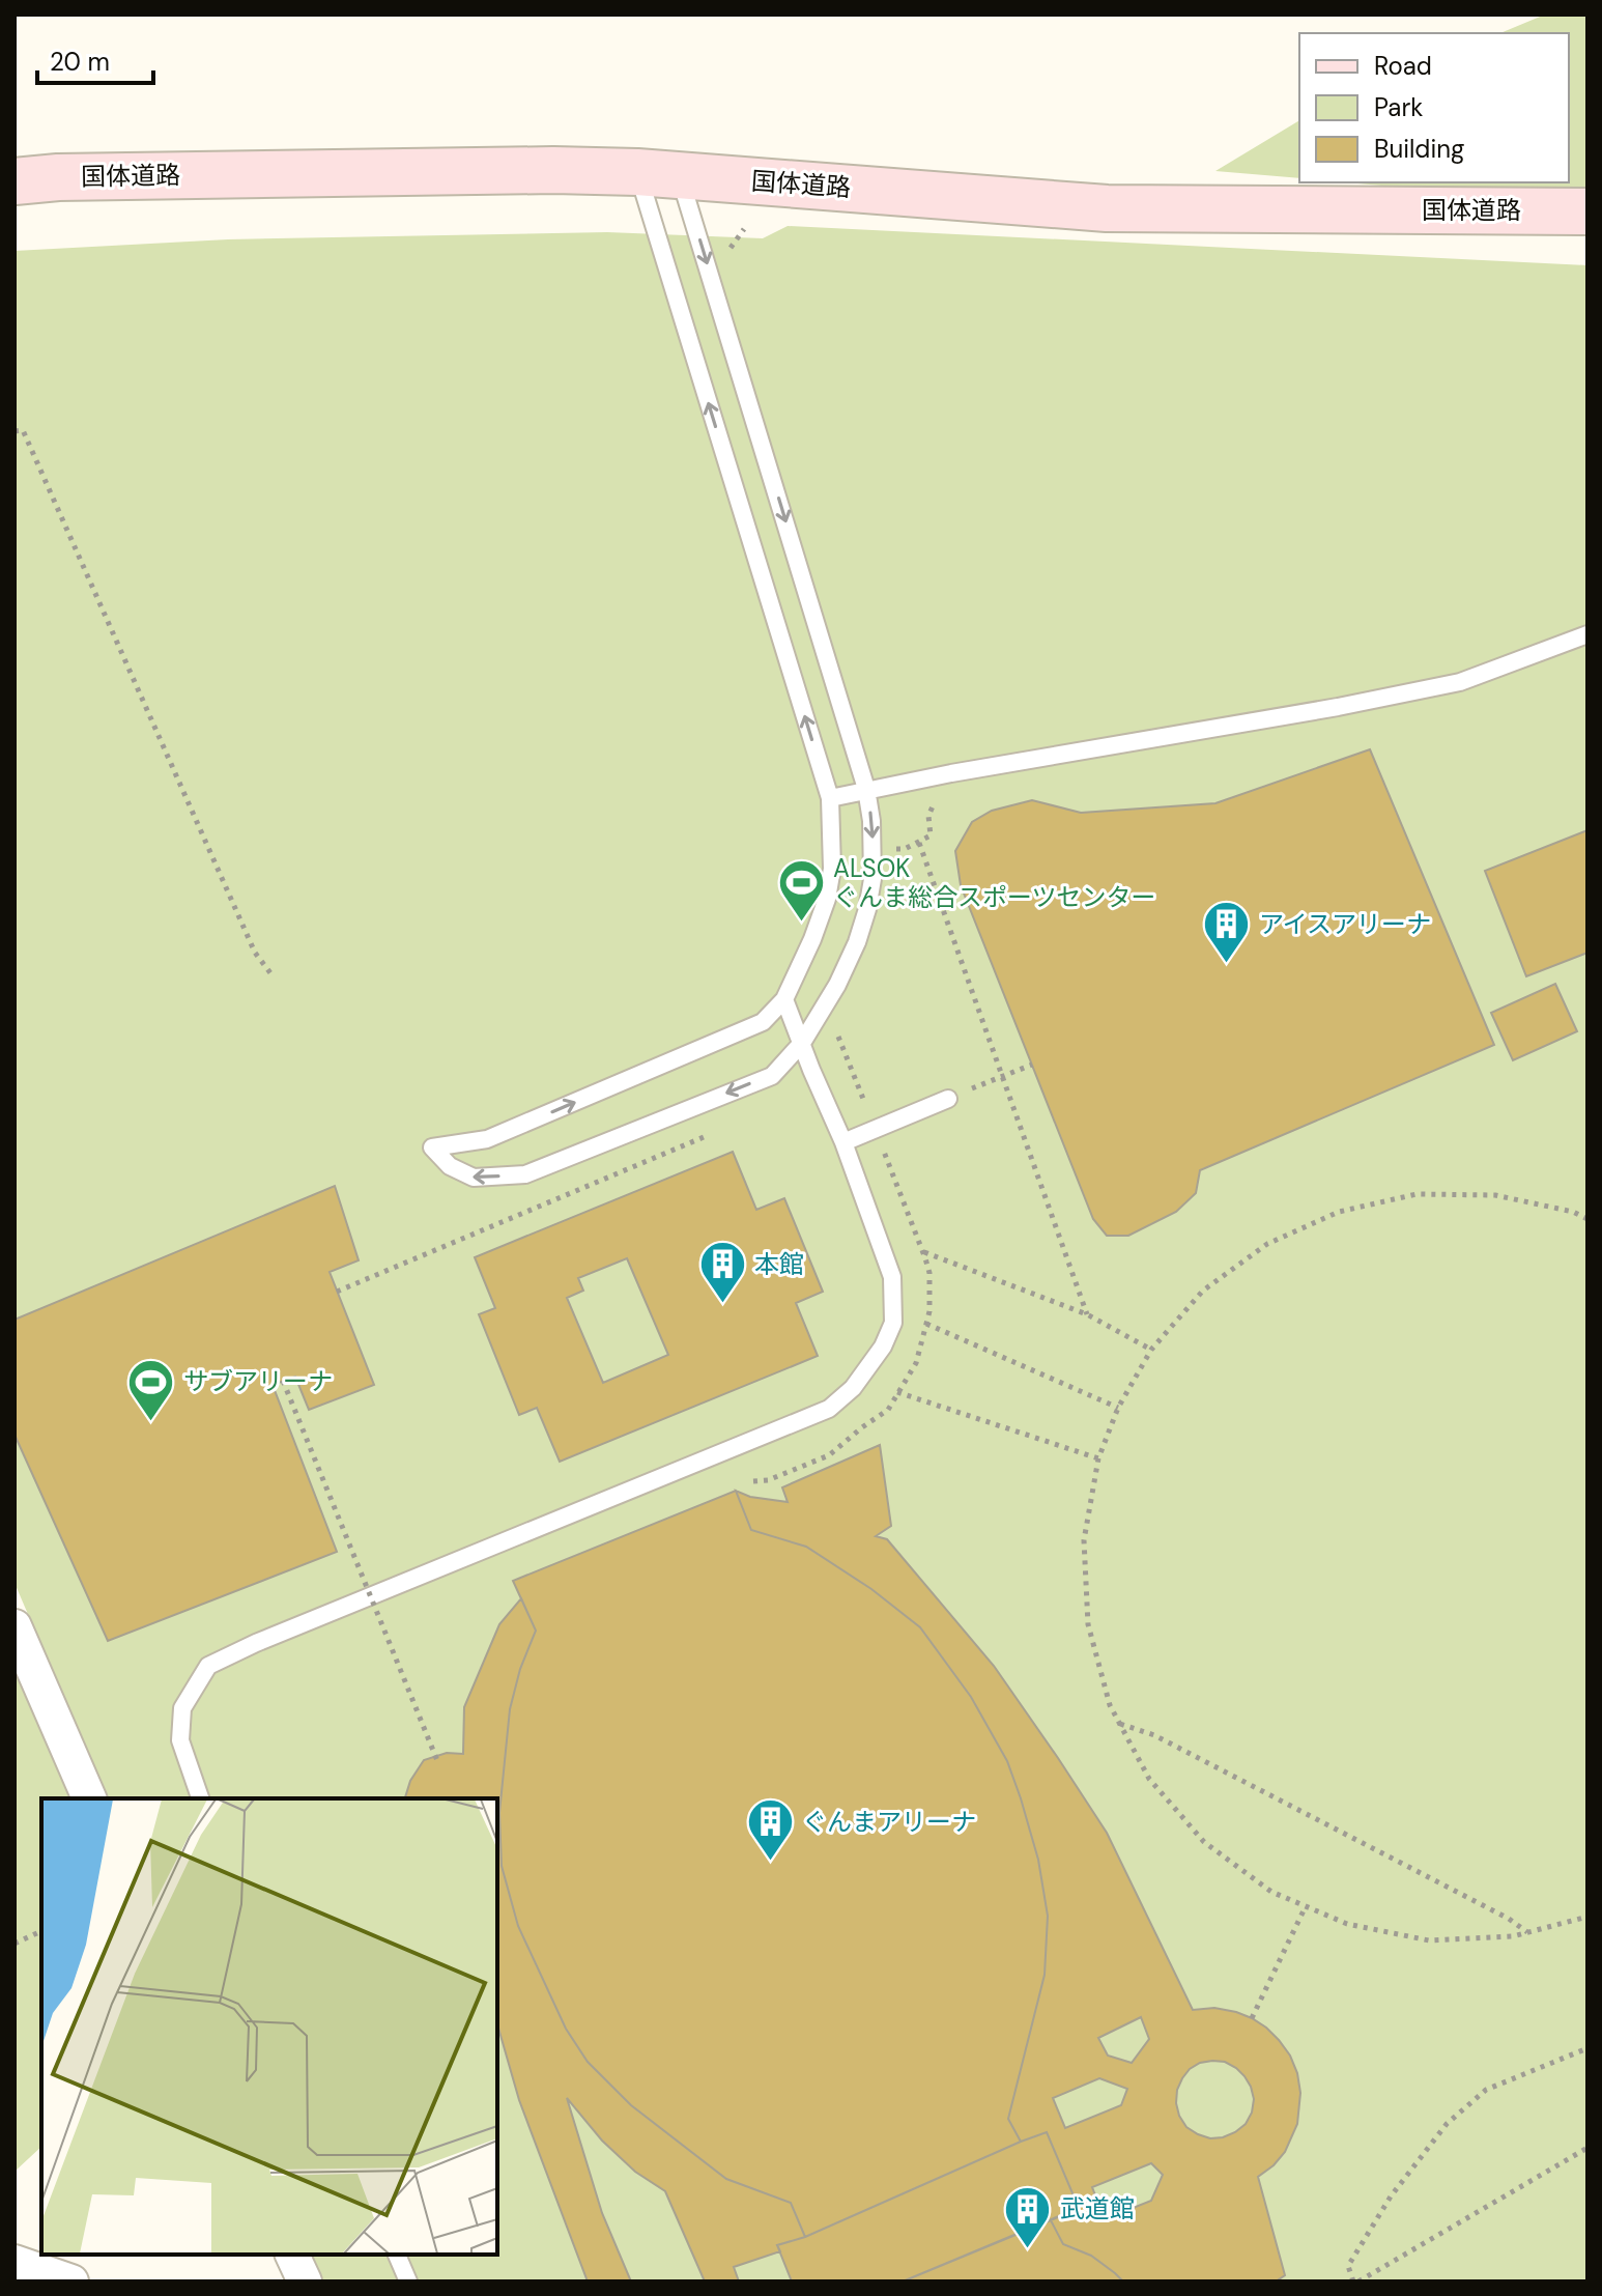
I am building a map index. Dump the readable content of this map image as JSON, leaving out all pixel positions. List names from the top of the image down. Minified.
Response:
{"streets":{"street":["国体道路"]},"places":{"sports":["ALSOK ぐんま総合スポーツセンター","サブアリーナ"],"building":["アイスアリーナ","本館","ぐんまアリーナ","武道館"]},"legend":["Road","Park","Building"],"scale_bar":"20 m"}
